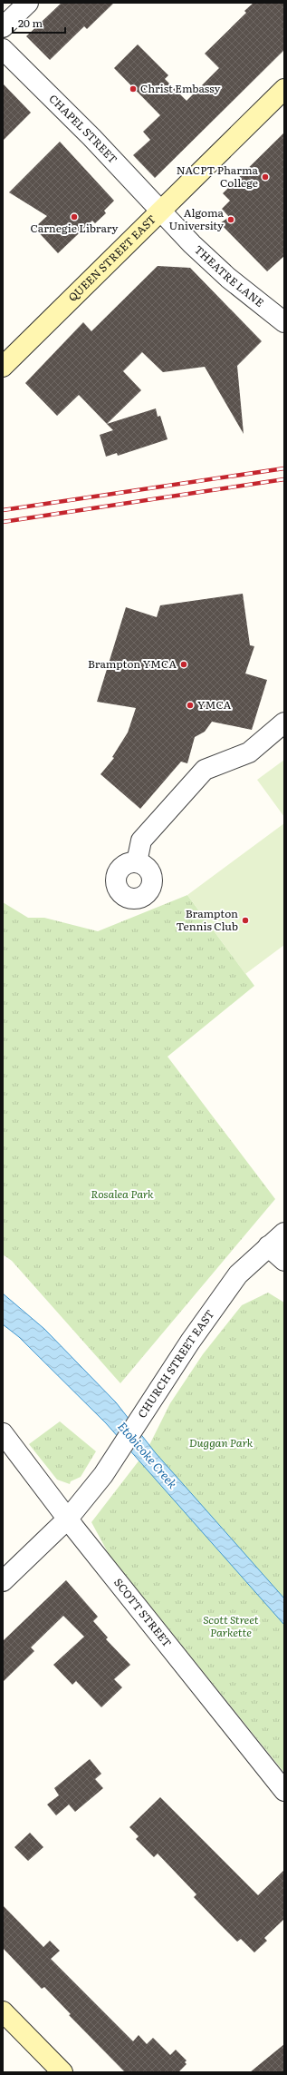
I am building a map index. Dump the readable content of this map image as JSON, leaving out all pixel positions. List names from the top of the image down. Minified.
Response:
{"streets":{"main road":["QUEEN STREET EAST"],"street":["CHAPEL STREET","THEATRE LANE","CHURCH STREET EAST","SCOTT STREET"]},"crossings":[["CHAPEL STREET","QUEEN STREET EAST"],["CHAPEL STREET","THEATRE LANE"],["QUEEN STREET EAST","THEATRE LANE"],["CHURCH STREET EAST","SCOTT STREET"]],"water":["Etobicoke Creek"],"parks":["Rosalea Park","Duggan Park","Scott Street Parkette"],"places":["Christ Embassy","NACPT Pharma College","Carnegie Library","Algoma University","Brampton YMCA","YMCA","Brampton Tennis Club"],"scale_bar":"20 m"}
